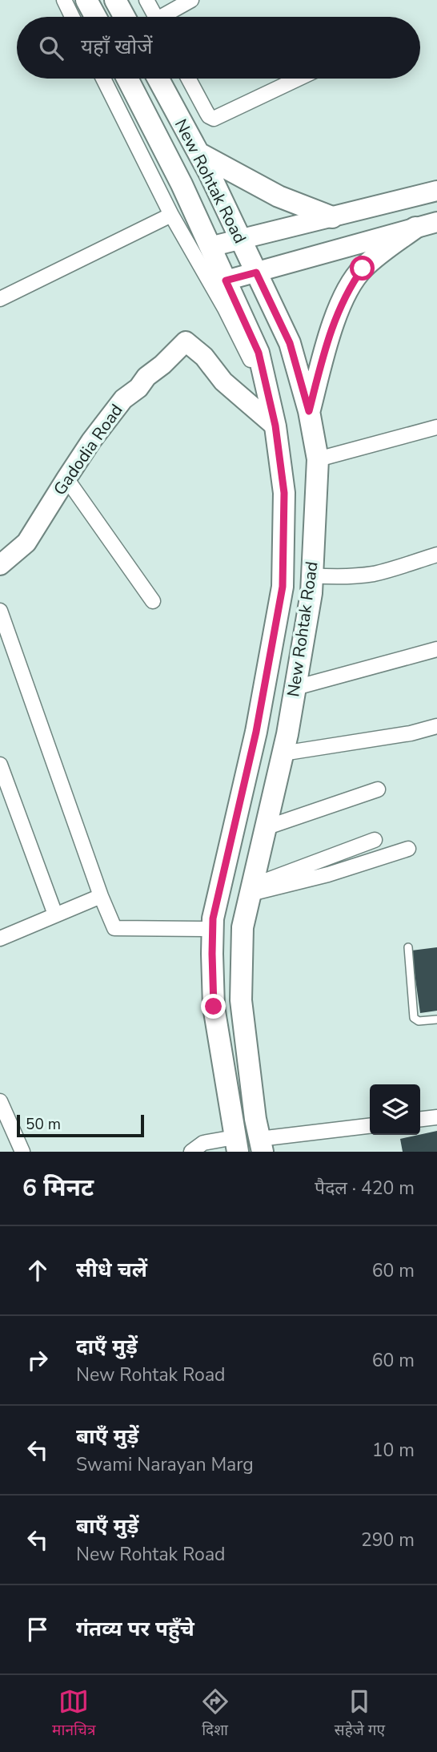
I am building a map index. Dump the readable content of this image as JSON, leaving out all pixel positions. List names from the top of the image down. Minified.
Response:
{"streets":{"main road":["New Rohtak Road","Gadodia Road"]},"crossings":[["New Rohtak Road","Gadodia Road"]],"scale_bar":"50 m","page":{"search":"यहाँ खोजें","scale":"50 m","heading":["6 मिनट","पैदल · 420 m"],"list":[["सीधे चलें","60 m"],["दाएँ मुड़ें","New Rohtak Road","60 m"],["बाएँ मुड़ें","Swami Narayan Marg","10 m"],["बाएँ मुड़ें","New Rohtak Road","290 m"],"गंतव्य पर पहुँचे"],"nav":["मानचित्र","दिशा","सहेजे गए"]}}
